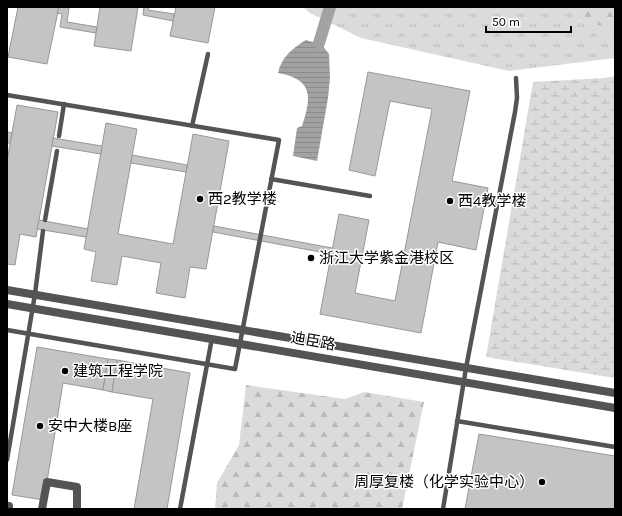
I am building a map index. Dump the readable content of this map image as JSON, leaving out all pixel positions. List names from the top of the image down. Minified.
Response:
{"streets":{"street":["迪臣路"]},"places":["西2教学楼","西4教学楼","浙江大学紫金港校区","建筑工程学院","安中大楼B座","周厚复楼（化学实验中心）"],"scale_bar":"50 m"}
